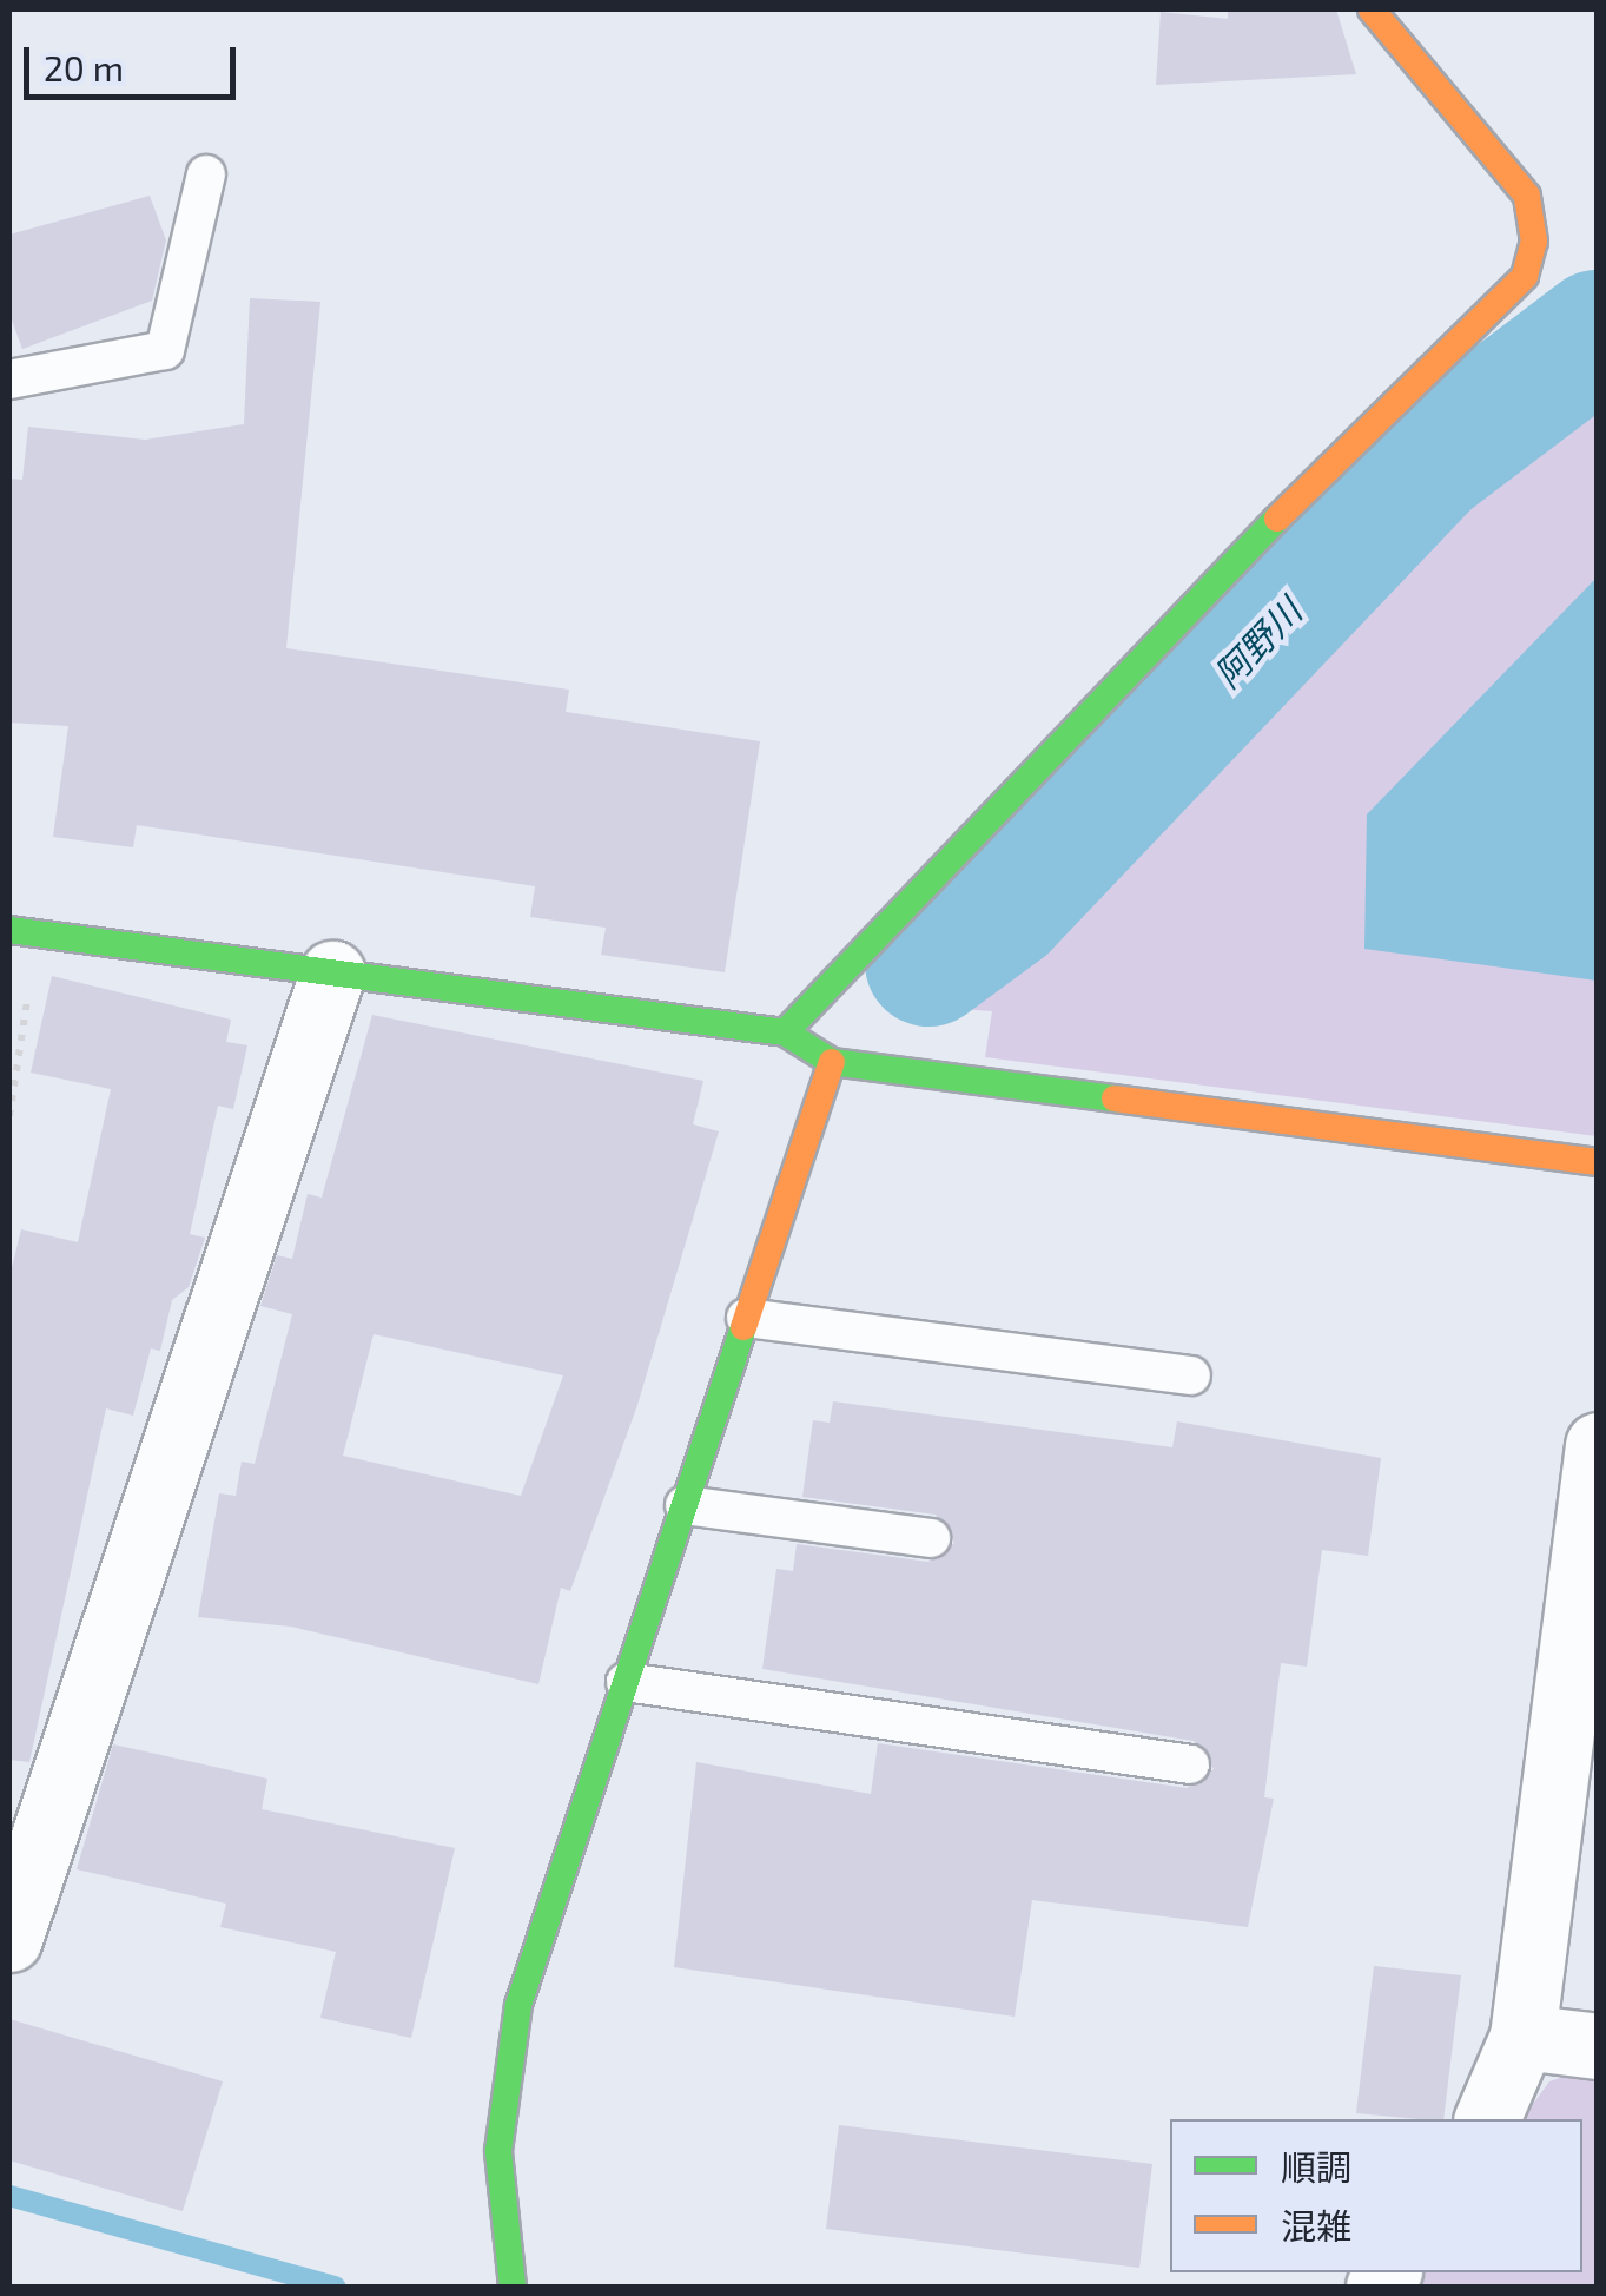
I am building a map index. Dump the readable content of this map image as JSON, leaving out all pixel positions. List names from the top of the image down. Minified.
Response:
{"water":["阿野川"],"legend":["順調","混雑"],"scale_bar":"20 m"}
